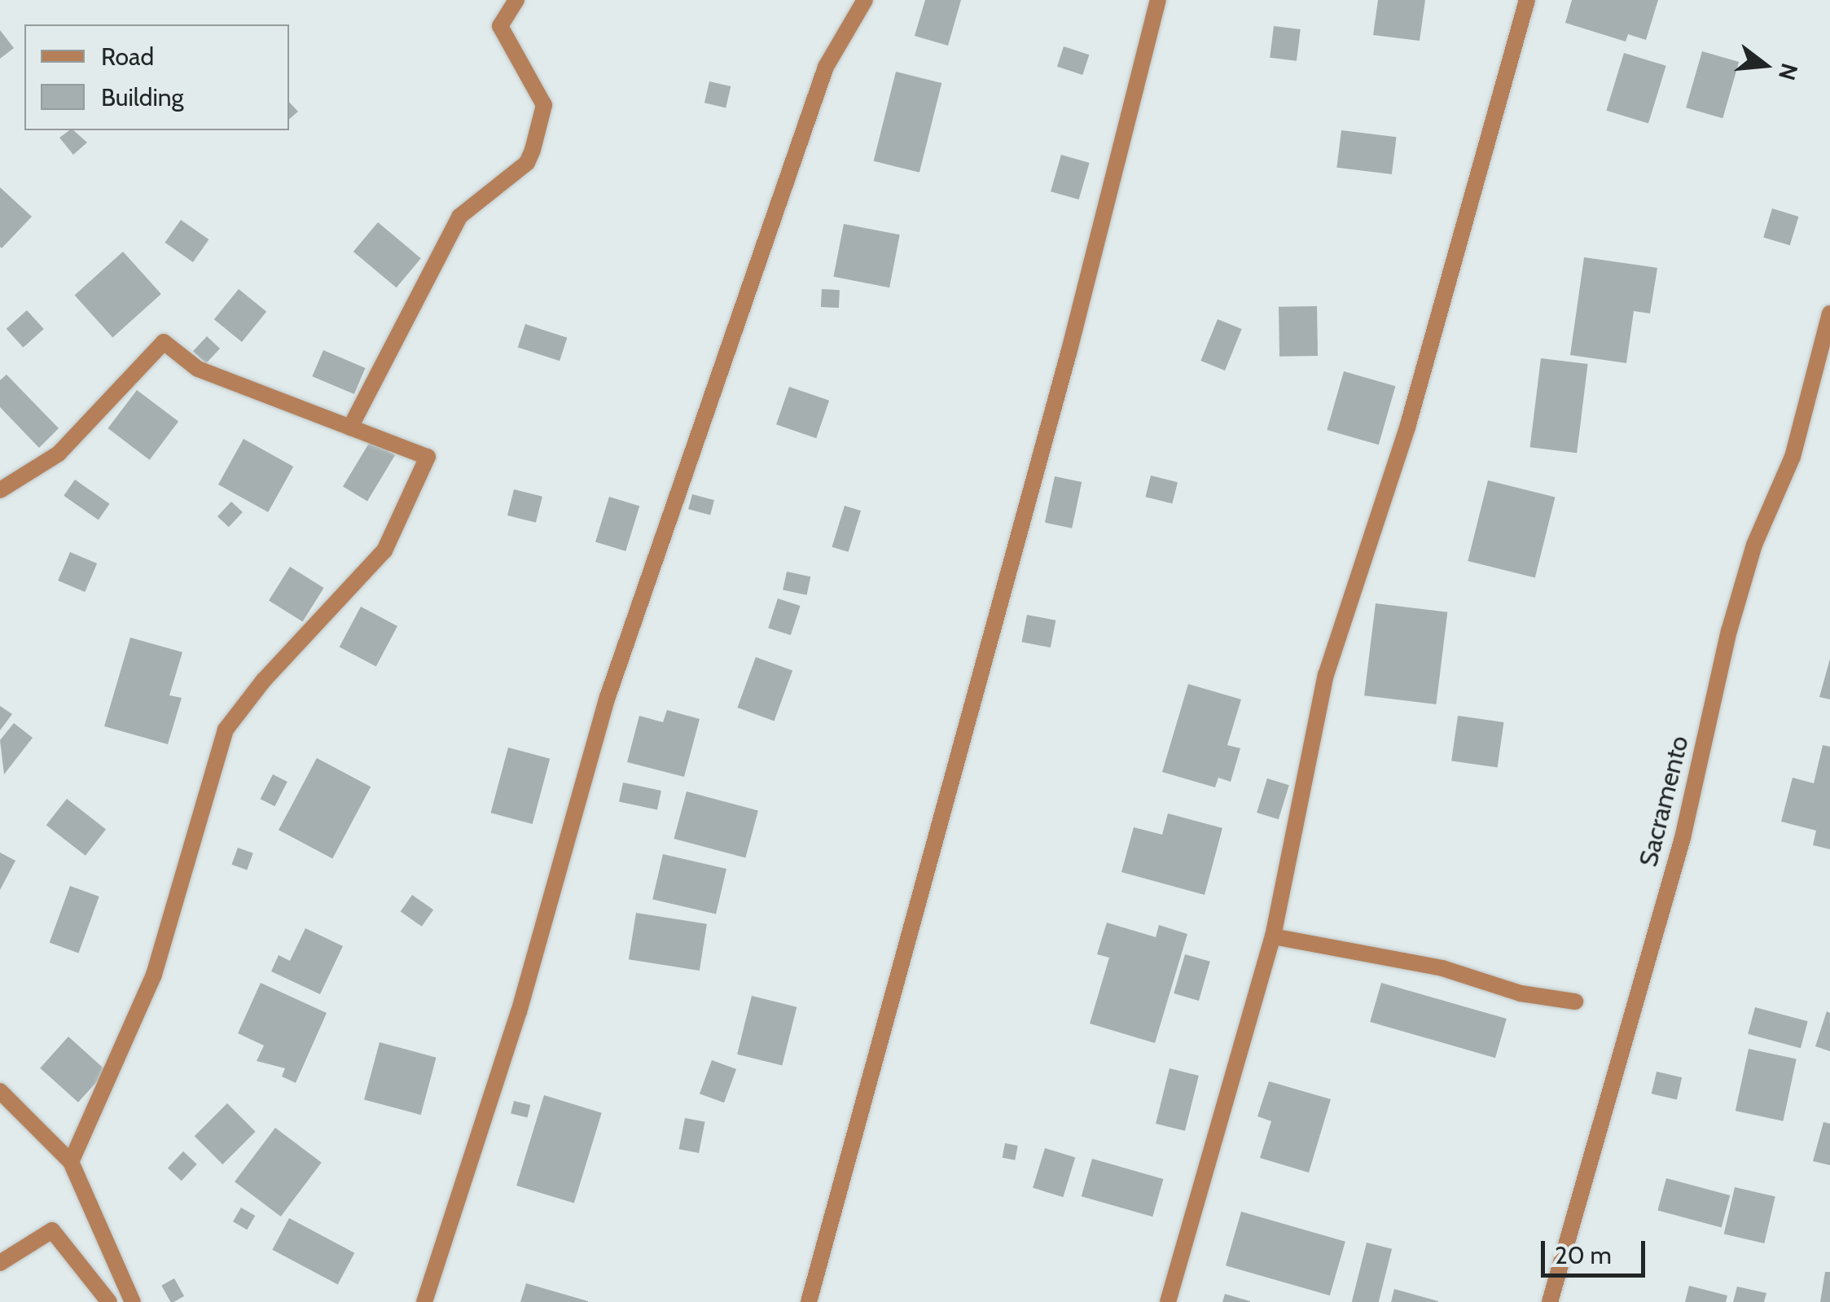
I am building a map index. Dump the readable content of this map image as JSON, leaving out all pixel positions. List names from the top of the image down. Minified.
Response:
{"streets":{"street":["Sacramento"]},"legend":["Road","Building"],"scale_bar":"20 m","north":"right"}
